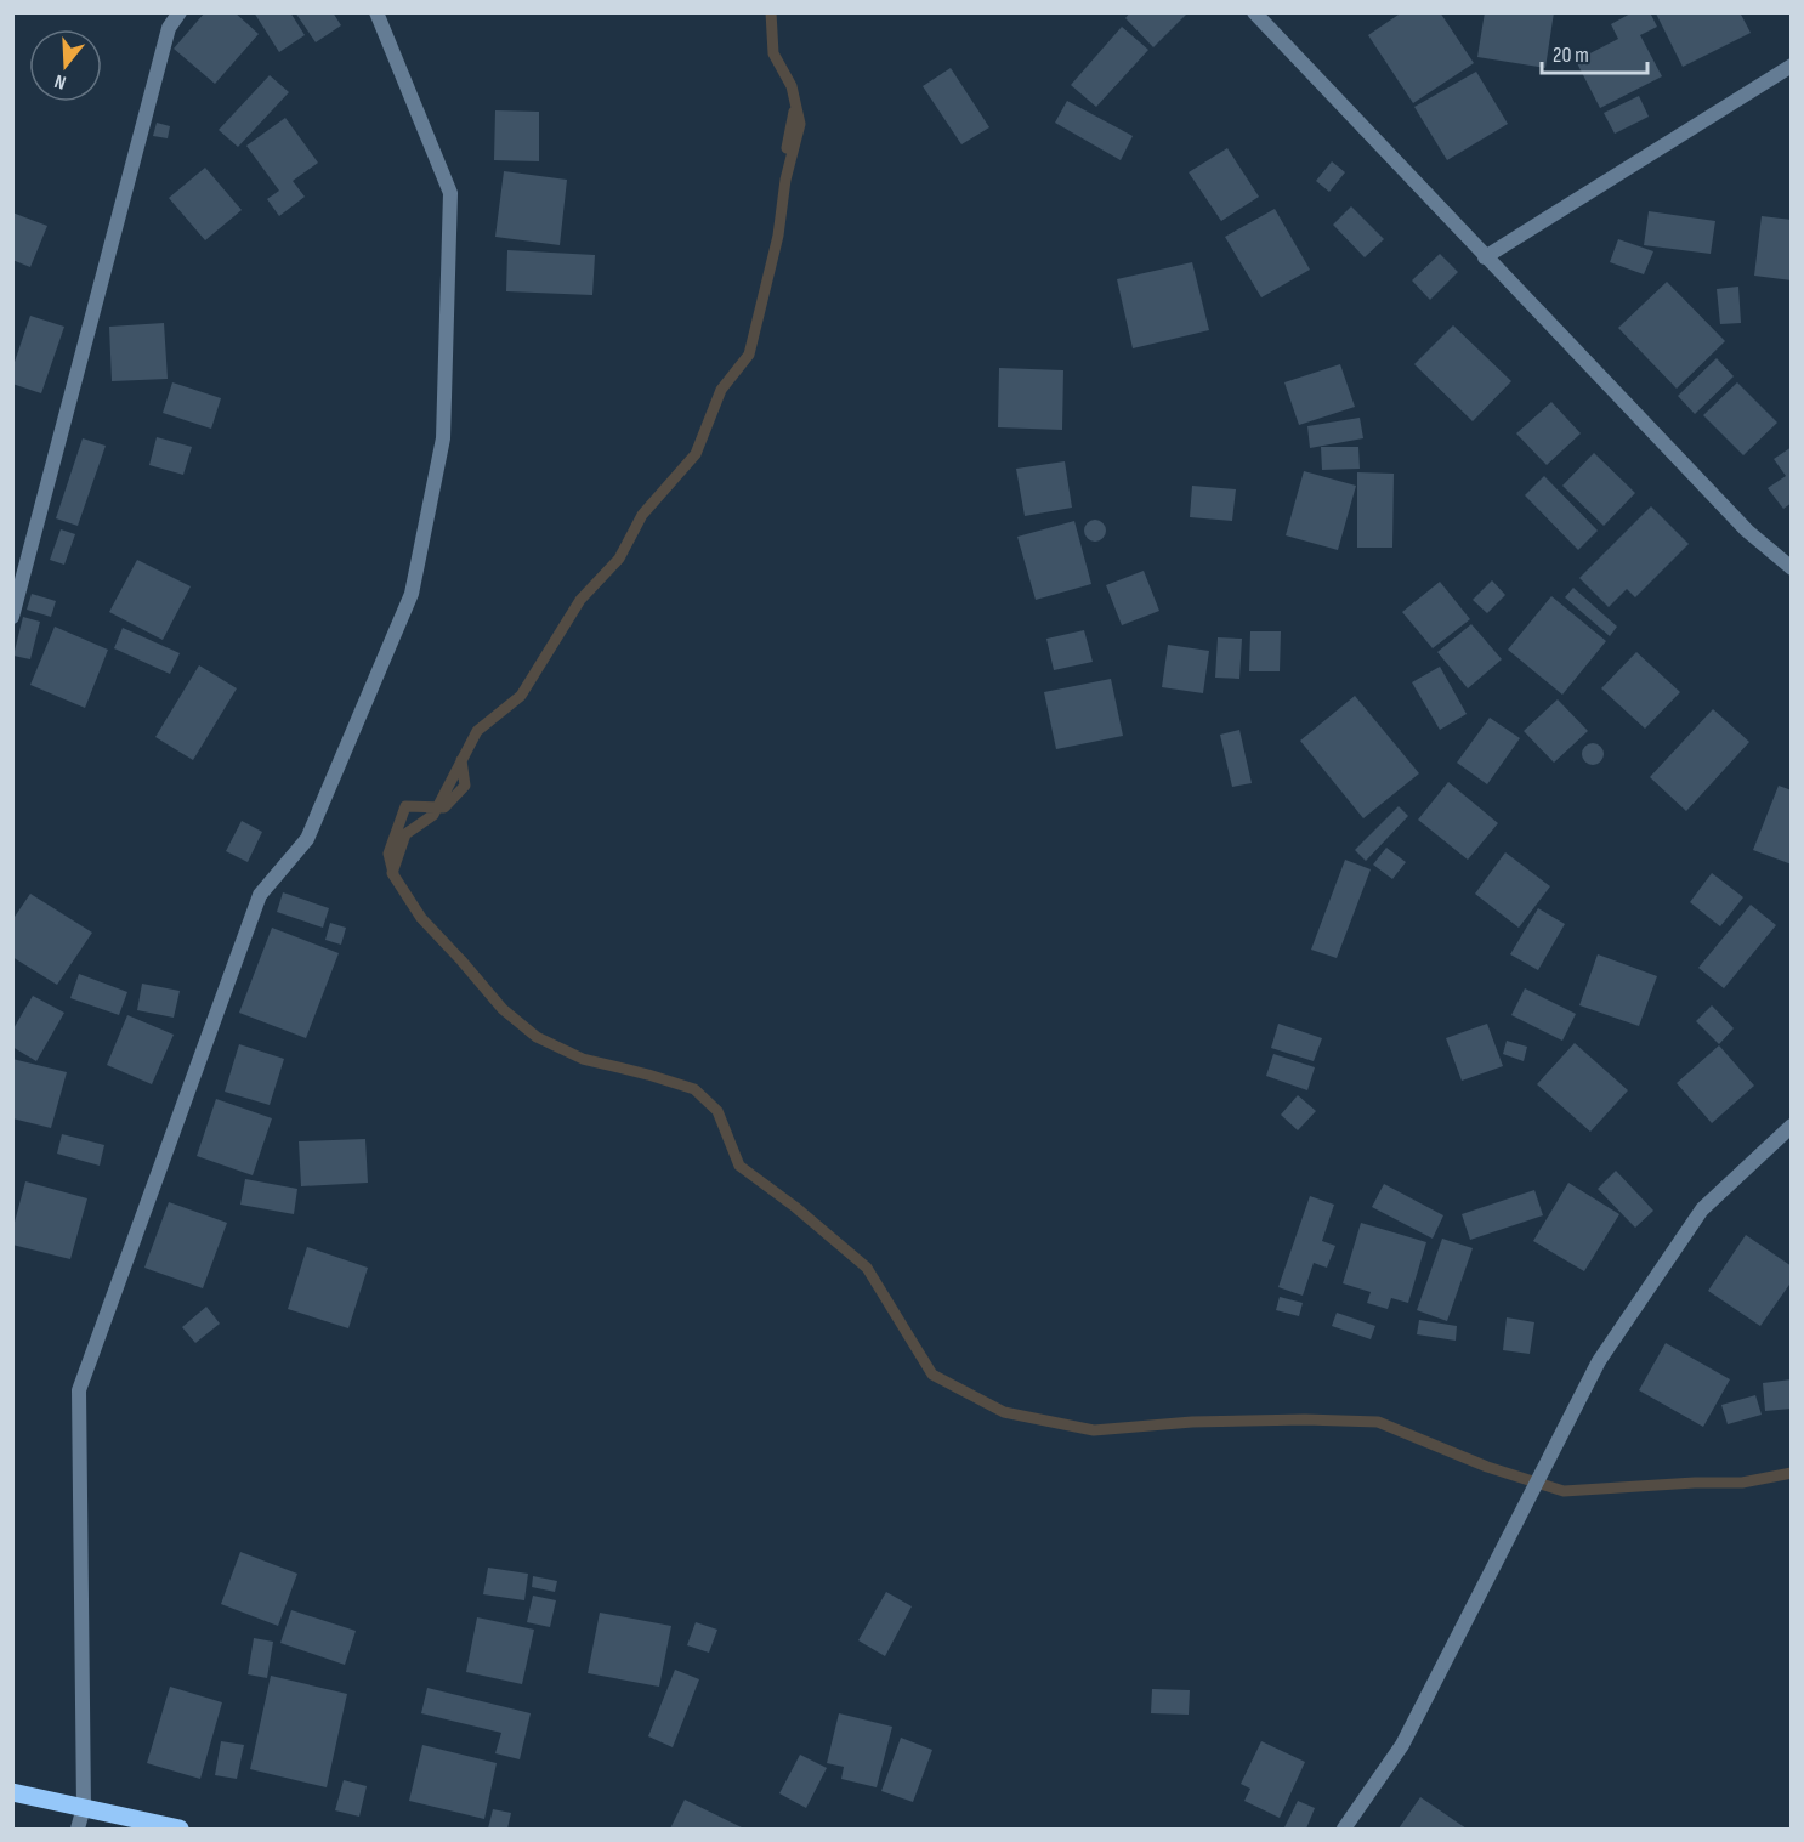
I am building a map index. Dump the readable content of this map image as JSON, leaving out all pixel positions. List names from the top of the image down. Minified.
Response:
{"scale_bar":"20 m","north":"bottom"}
